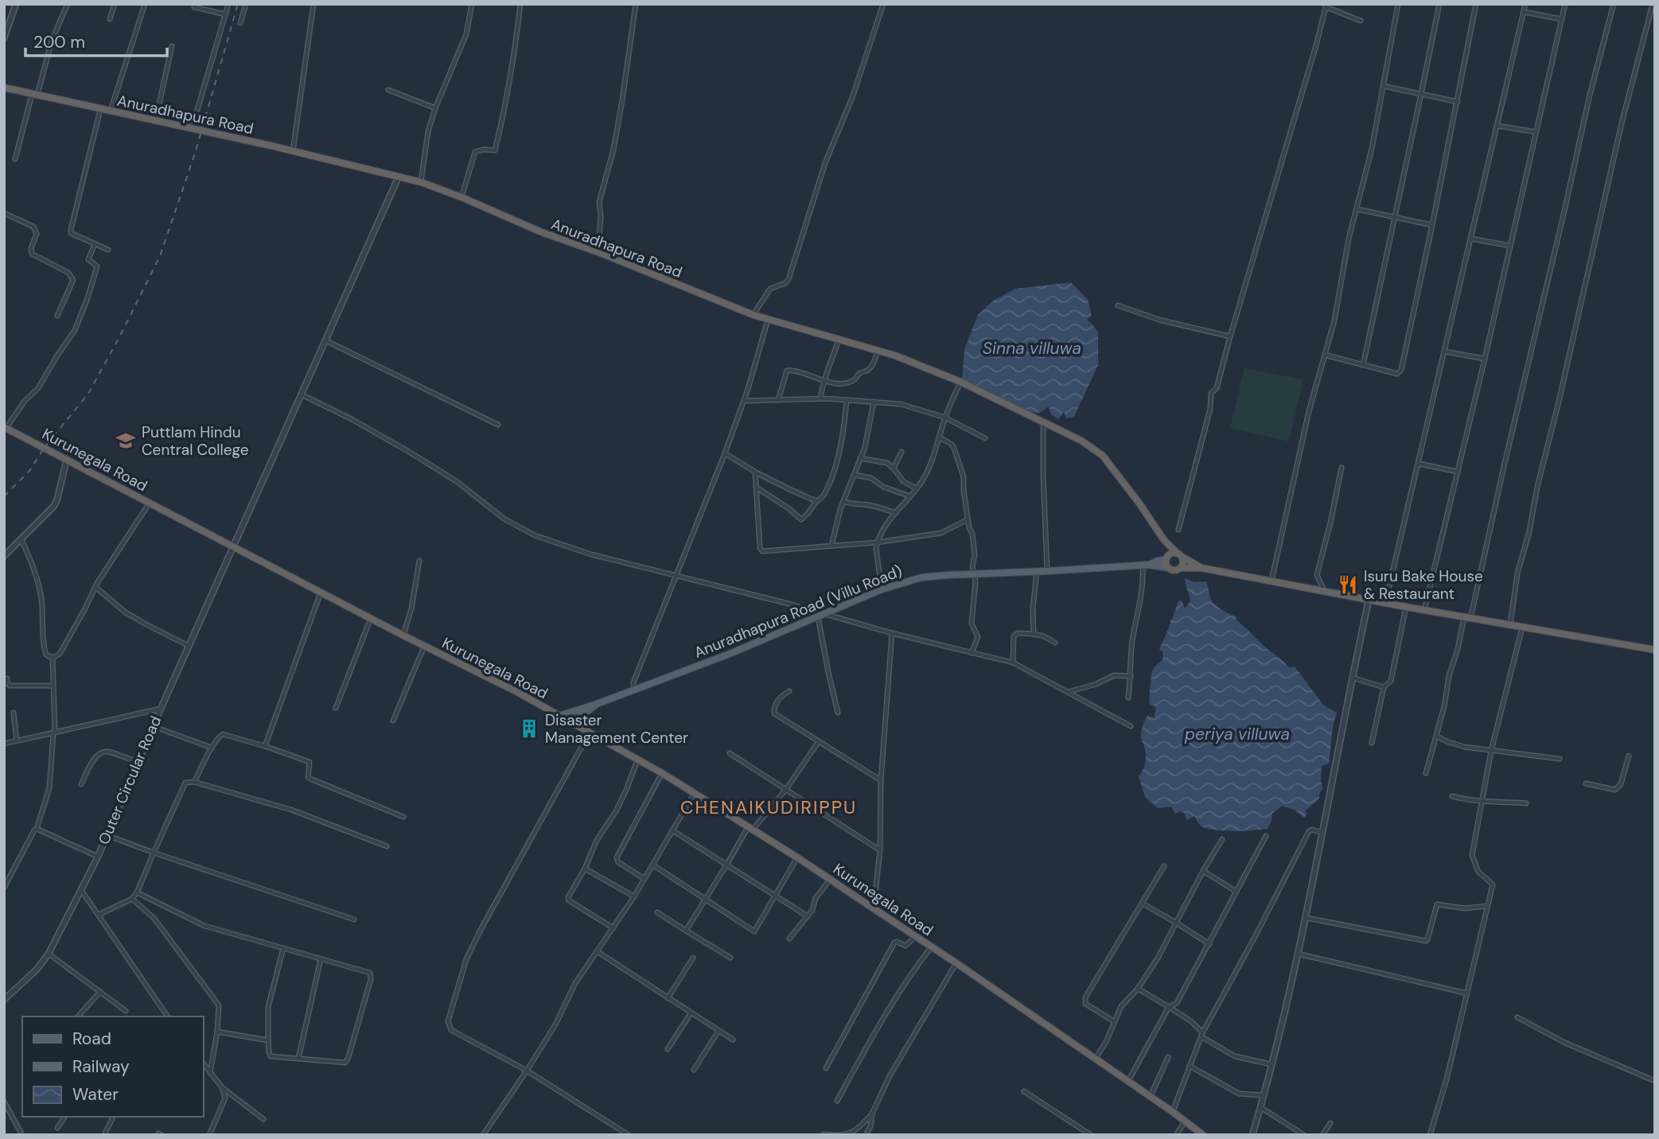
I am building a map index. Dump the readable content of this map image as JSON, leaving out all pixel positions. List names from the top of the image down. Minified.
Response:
{"streets":{"highway":["Anuradhapura Road","Kurunegala Road"],"main road":["Anuradhapura Road (Villu Road)"],"street":["Outer Circular Road"]},"crossings":[["Anuradhapura Road","Anuradhapura Road (Villu Road)"],["Anuradhapura Road","Outer Circular Road"],["Kurunegala Road","Anuradhapura Road (Villu Road)"],["Kurunegala Road","Outer Circular Road"]],"districts":["CHENAIKUDIRIPPU"],"water":["Sinna villuwa","periya villuwa"],"places":{"school or university":["Puttlam Hindu Central College"],"restaurant":["Isuru Bake House & Restaurant"],"building":["Disaster Management Center"]},"legend":["Road","Railway","Water"],"scale_bar":"200 m"}
